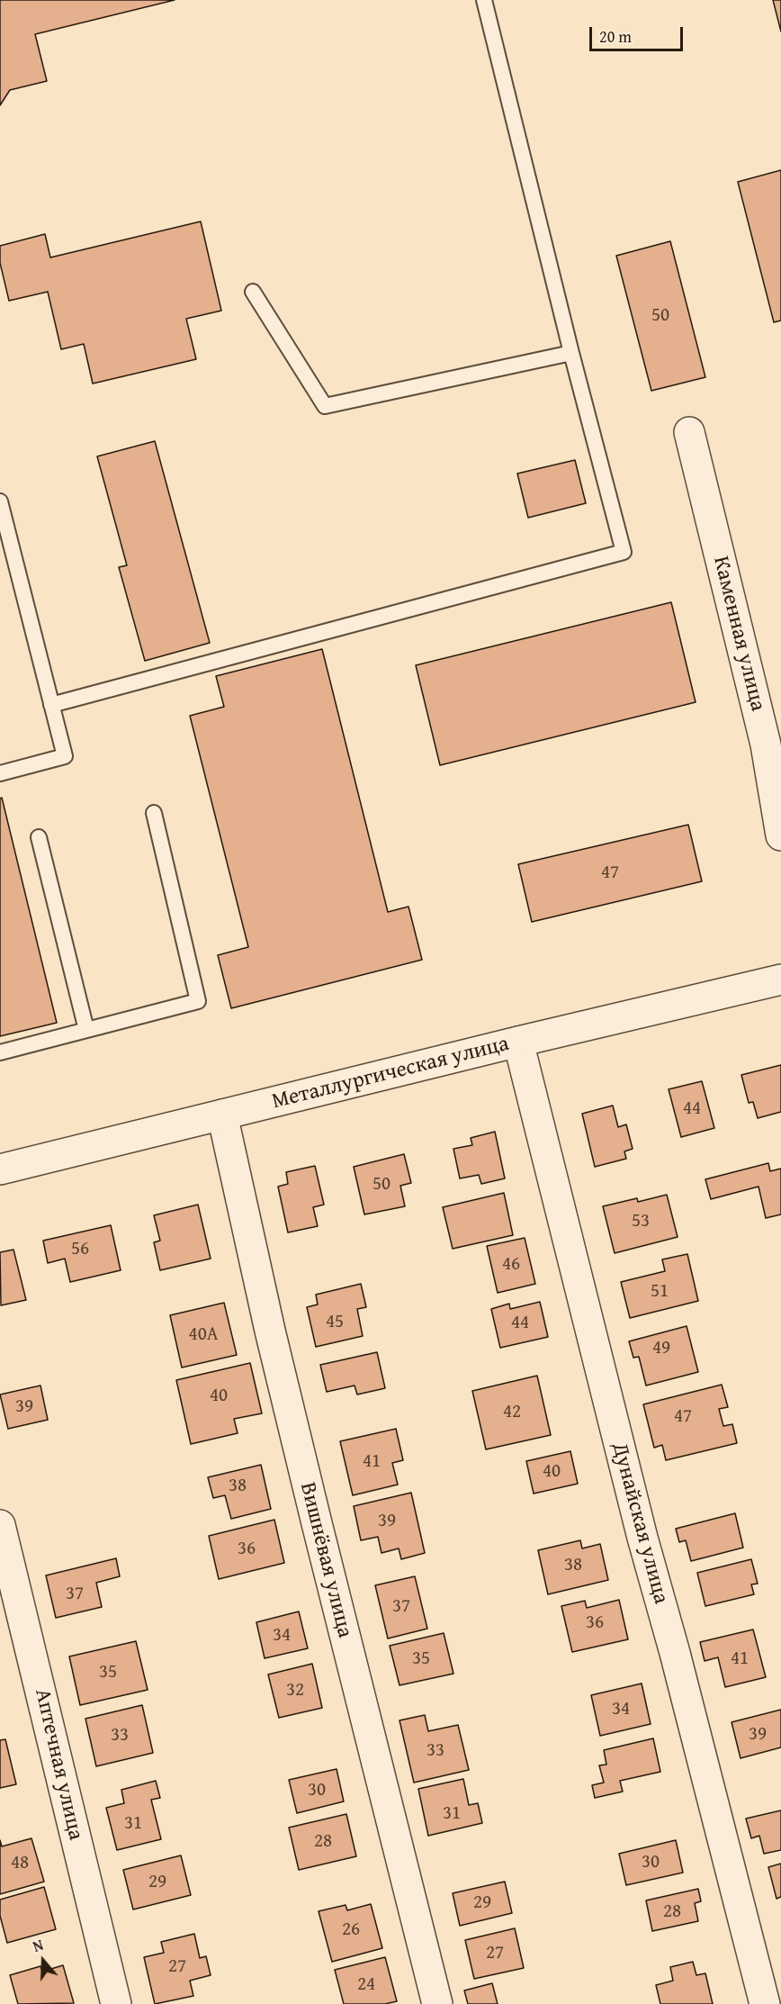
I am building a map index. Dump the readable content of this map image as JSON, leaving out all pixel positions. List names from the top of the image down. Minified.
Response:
{"streets":{"street":["Каменная улица","Металлургическая улица","Дунайская улица","Вишнёвая улица","Аптечная улица"]},"crossings":[["Металлургическая улица","Дунайская улица"],["Металлургическая улица","Вишнёвая улица"]],"house_numbers":["50","47","44","50","53","56","46","51","45","44","40А","49","40","39","42","47","41","40","38","39","36","38","37","37","36","34","35","41","35","32","34","39","33","33","30","31","31","28","30","48","29","29","28","26","27","27","24"],"scale_bar":"20 m","north":"top"}
